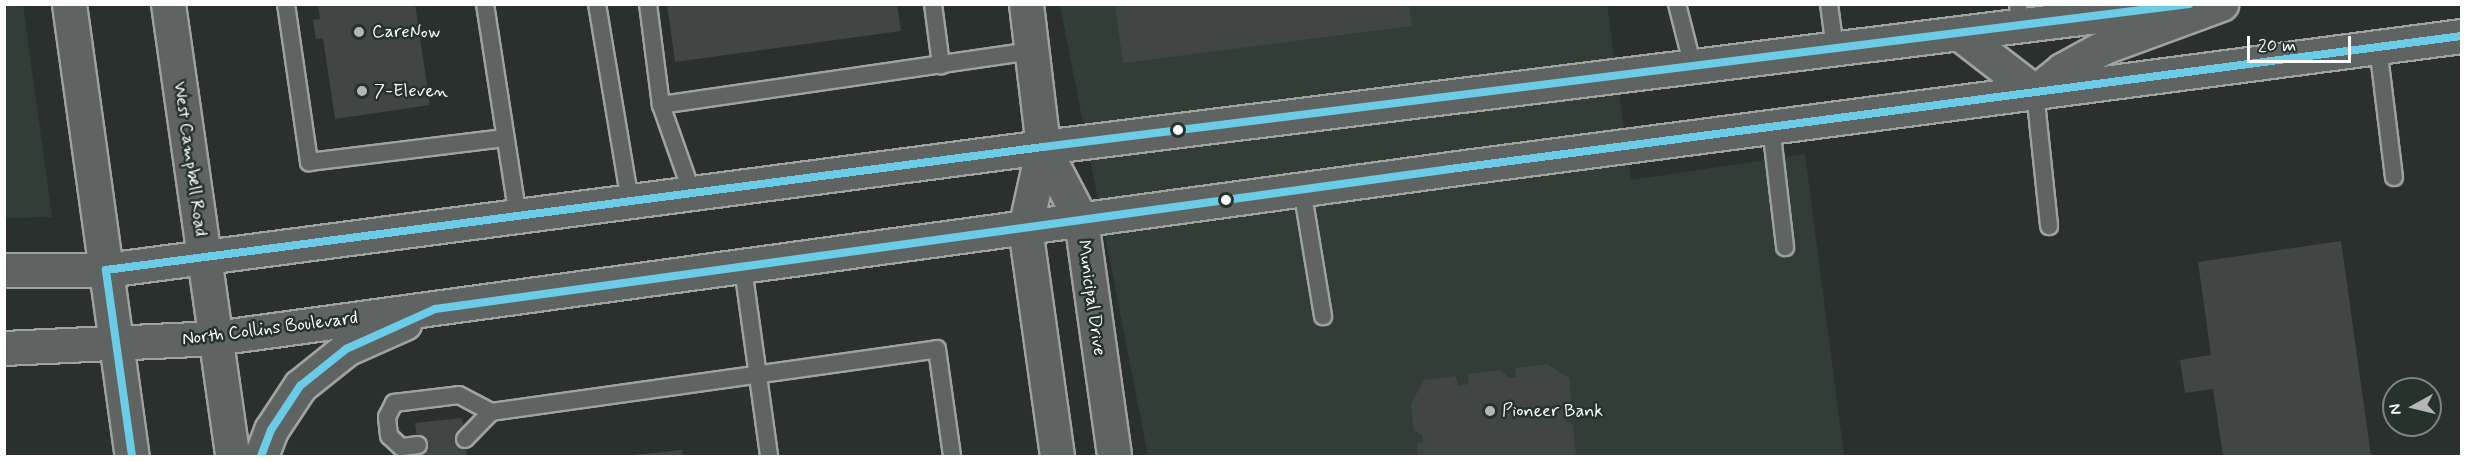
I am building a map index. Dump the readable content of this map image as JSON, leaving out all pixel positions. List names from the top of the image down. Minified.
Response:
{"streets":{"main road":["West Campbell Road","Municipal Drive","North Collins Boulevard"]},"crossings":[["West Campbell Road","North Collins Boulevard"],["Municipal Drive","North Collins Boulevard"]],"places":["CareNow","7-Eleven","Pioneer Bank"],"scale_bar":"20 m","north":"left"}
